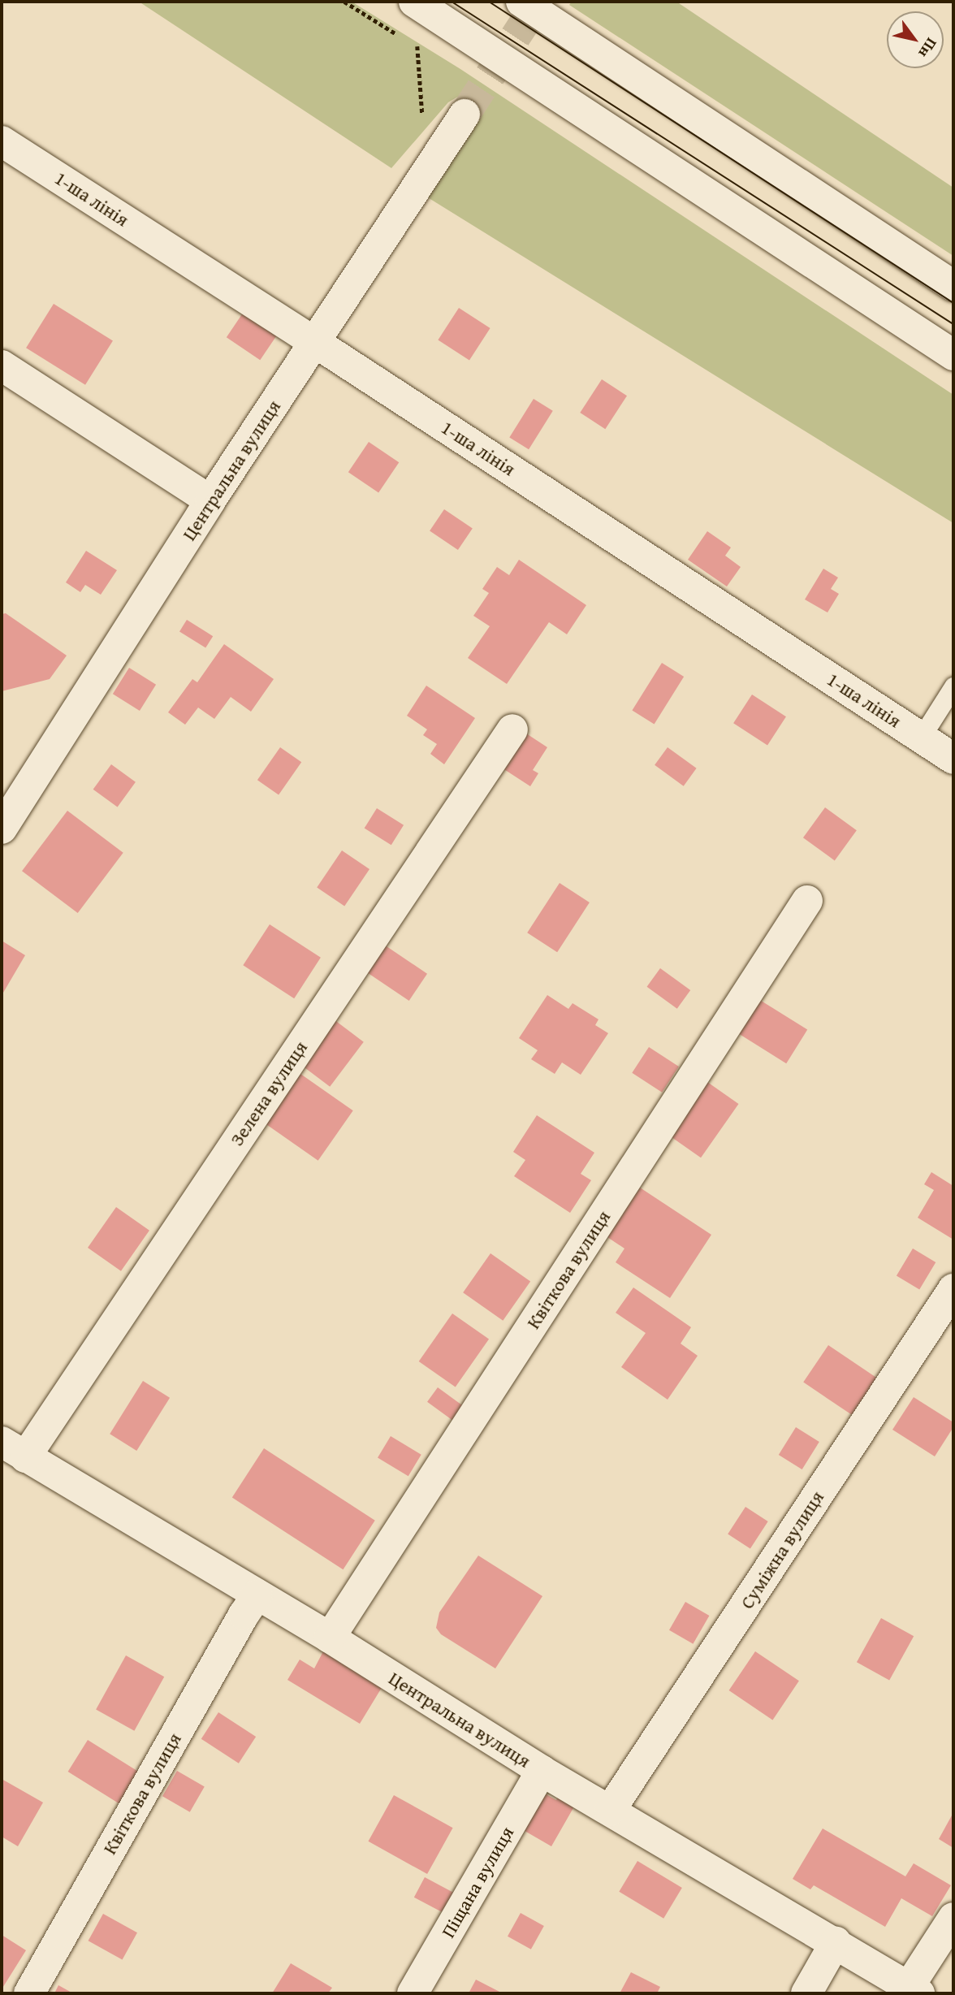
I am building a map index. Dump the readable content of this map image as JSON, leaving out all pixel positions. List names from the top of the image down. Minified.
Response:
{"streets":{"street":["1-ша лінія","Центральна вулиця","Зелена вулиця","Квіткова вулиця","Суміжна вулиця","Піщана вулиця"]},"crossings":[["1-ша лінія","Центральна вулиця"],["Центральна вулиця","Зелена вулиця"],["Центральна вулиця","Квіткова вулиця"],["Центральна вулиця","Суміжна вулиця"],["Центральна вулиця","Піщана вулиця"]],"north":"bottom right"}
